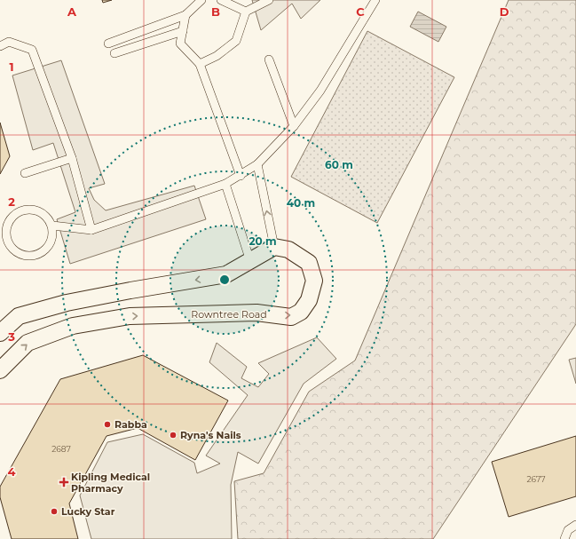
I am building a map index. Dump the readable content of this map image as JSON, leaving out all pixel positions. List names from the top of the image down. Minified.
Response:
{"streets":{"street":["Rowntree Road"]},"places":{"other":["Rabba","Ryna's Nails","Lucky Star"],"health":["Kipling Medical Pharmacy"]},"house_numbers":["2687","2677"],"grid":{"columns":["A","B","C","D"],"rows":["1","2","3","4"]},"rings":["60 m","40 m","20 m"]}
